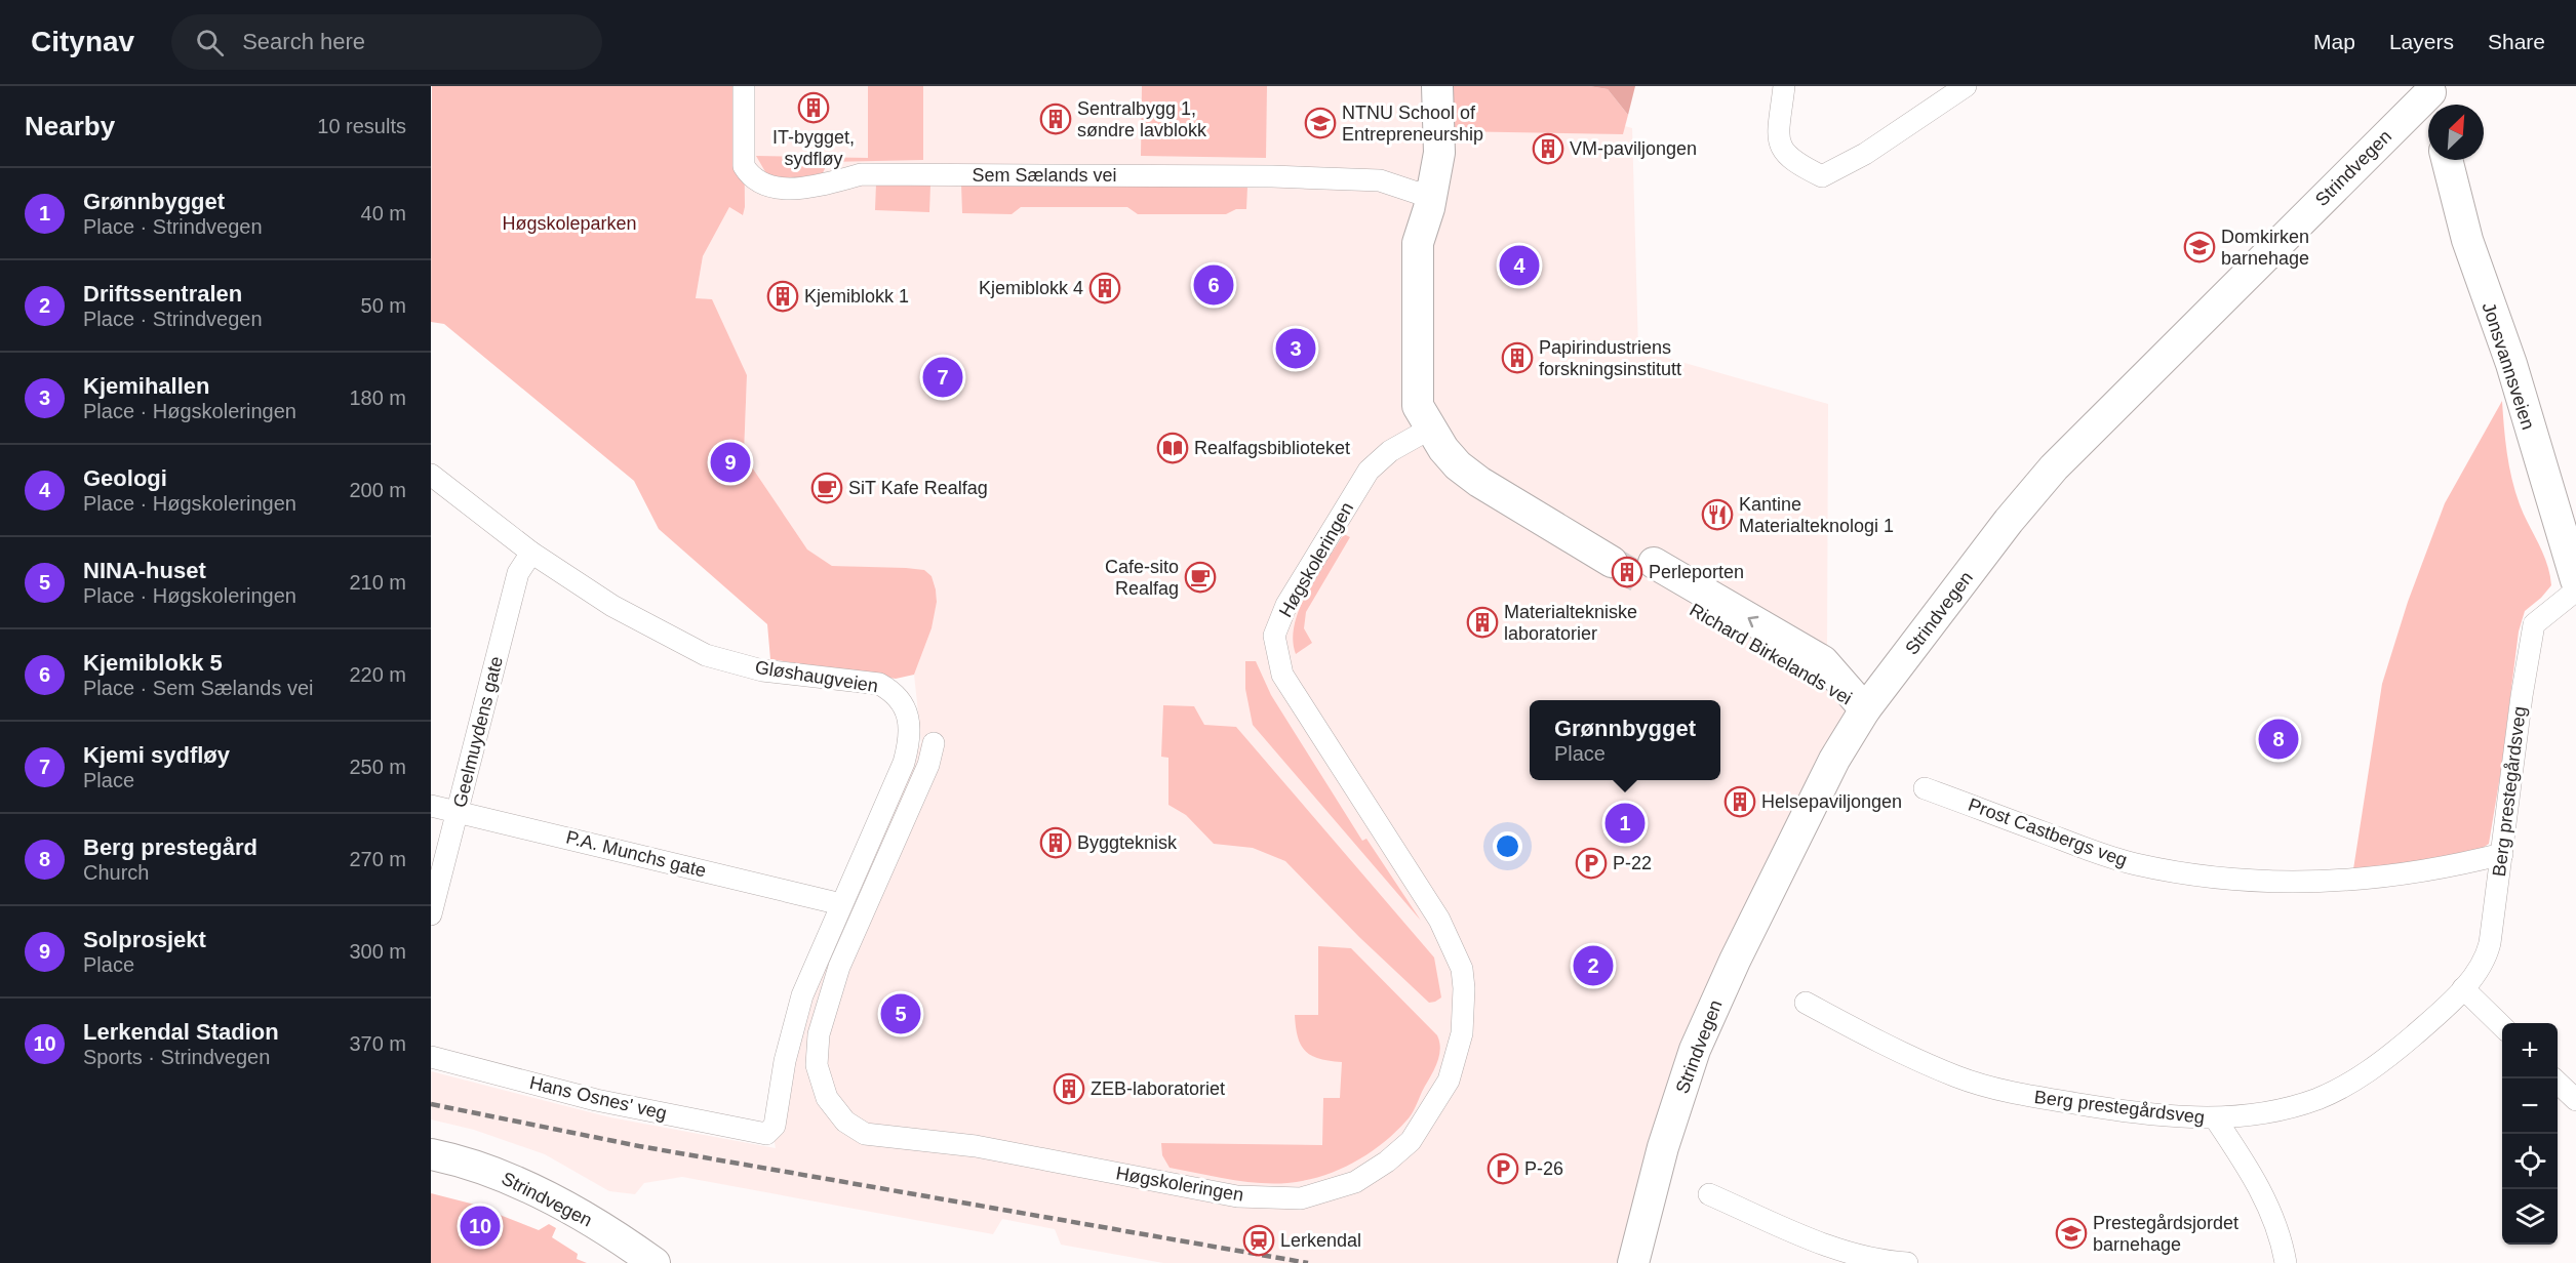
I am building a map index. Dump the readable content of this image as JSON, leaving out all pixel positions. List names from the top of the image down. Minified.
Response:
{"streets":{"street":["Strindvegen","Sem Sælands vei","Jonsvannsveien","Høgskoleringen","Richard Birkelands vei","Gløshaugveien","Geelmuydens gate","Berg prestegårdsveg","Prost Castbergs veg","P.A. Munchs gate","Hans Osnes' veg"]},"crossings":[["Strindvegen","Richard Birkelands vei"],["Gløshaugveien","Geelmuydens gate"],["Gløshaugveien","P.A. Munchs gate"],["Gløshaugveien","Hans Osnes' veg"],["Geelmuydens gate","P.A. Munchs gate"],["Berg prestegårdsveg","Prost Castbergs veg"]],"parks":["Høgskoleparken"],"places":{"building":["IT-bygget, sydfløy","Sentralbygg 1, søndre lavblokk","VM-paviljongen","Kjemiblokk 4","Kjemiblokk 1","Papirindustriens forskningsinstitutt","Perleporten","Materialtekniske laboratorier","Helsepaviljongen","Byggteknisk","ZEB-laboratoriet"],"school or university":["NTNU School of Entrepreneurship","Domkirken barnehage","Prestegårdsjordet barnehage"],"library":["Realfagsbiblioteket"],"cafe":["SiT Kafe Realfag","Cafe-sito Realfag"],"restaurant":["Kantine Materialteknologi 1"],"parking":["P-22","P-26"],"station":["Lerkendal"]},"north":"top right","page":{"header":"Citynav","search":"Search here","nav":["Map","Layers","Share"],"heading":["Nearby","10 results"],"list":[{"mark":"1","name":"Grønnbygget","note":"Place · Strindvegen","value":"40 m"},{"mark":"2","name":"Driftssentralen","note":"Place · Strindvegen","value":"50 m"},{"mark":"3","name":"Kjemihallen","note":"Place · Høgskoleringen","value":"180 m"},{"mark":"4","name":"Geologi","note":"Place · Høgskoleringen","value":"200 m"},{"mark":"5","name":"NINA-huset","note":"Place · Høgskoleringen","value":"210 m"},{"mark":"6","name":"Kjemiblokk 5","note":"Place · Sem Sælands vei","value":"220 m"},{"mark":"7","name":"Kjemi sydfløy","note":"Place","value":"250 m"},{"mark":"8","name":"Berg prestegård","note":"Church","value":"270 m"},{"mark":"9","name":"Solprosjekt","note":"Place","value":"300 m"},{"mark":"10","name":"Lerkendal Stadion","note":"Sports · Strindvegen","value":"370 m"}],"pins":["4","6","3","7","9","8","1","2","5","10"],"popup":["Grønnbygget","Place"],"map_buttons":["+","−"]}}
